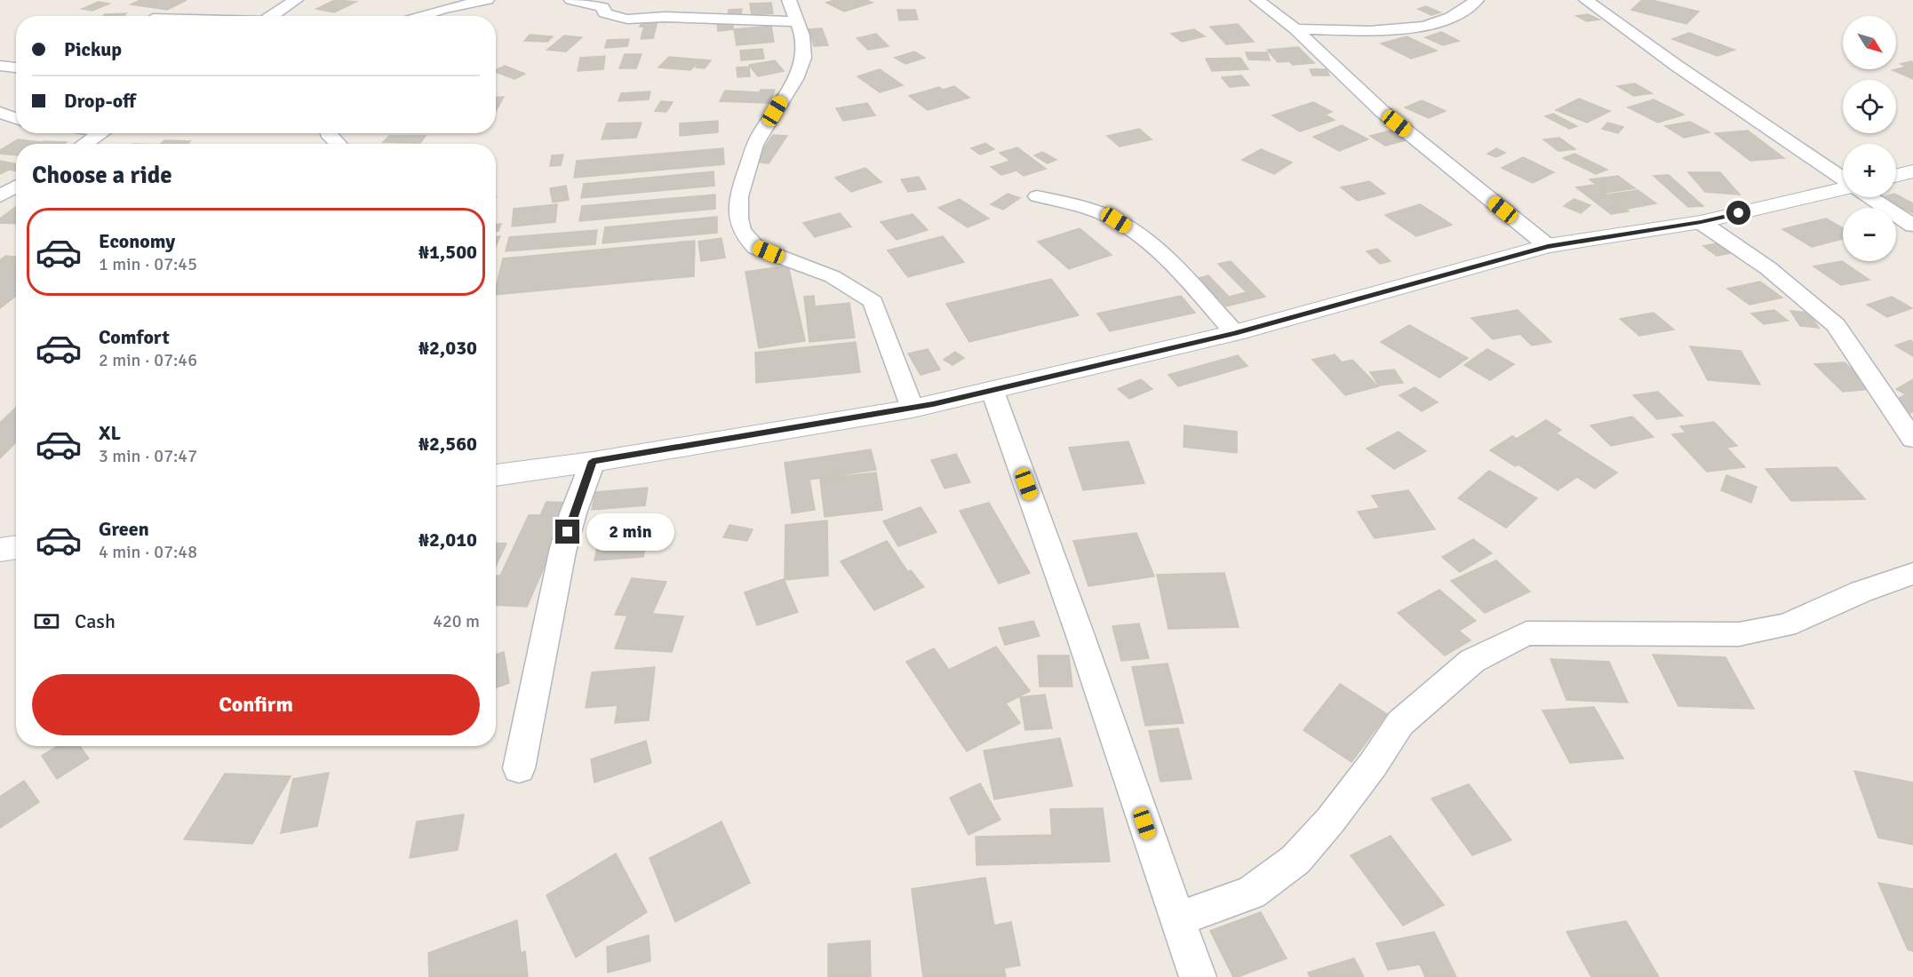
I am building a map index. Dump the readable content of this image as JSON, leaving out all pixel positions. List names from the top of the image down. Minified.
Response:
{"north":"bottom right","page":{"map_buttons":["+","−"],"banner":["Pickup","Drop-off"],"heading":"Choose a ride","list":[{"name":"Economy","note":"1 min · 07:45","value":"₦1,500"},{"name":"Comfort","note":"2 min · 07:46","value":"₦2,030"},{"name":"XL","note":"3 min · 07:47","value":"₦2,560"},{"name":"Green","note":"4 min · 07:48","value":"₦2,010"}],"bubble":"2 min","pay":["Cash","420 m"],"buttons":"Confirm"}}
